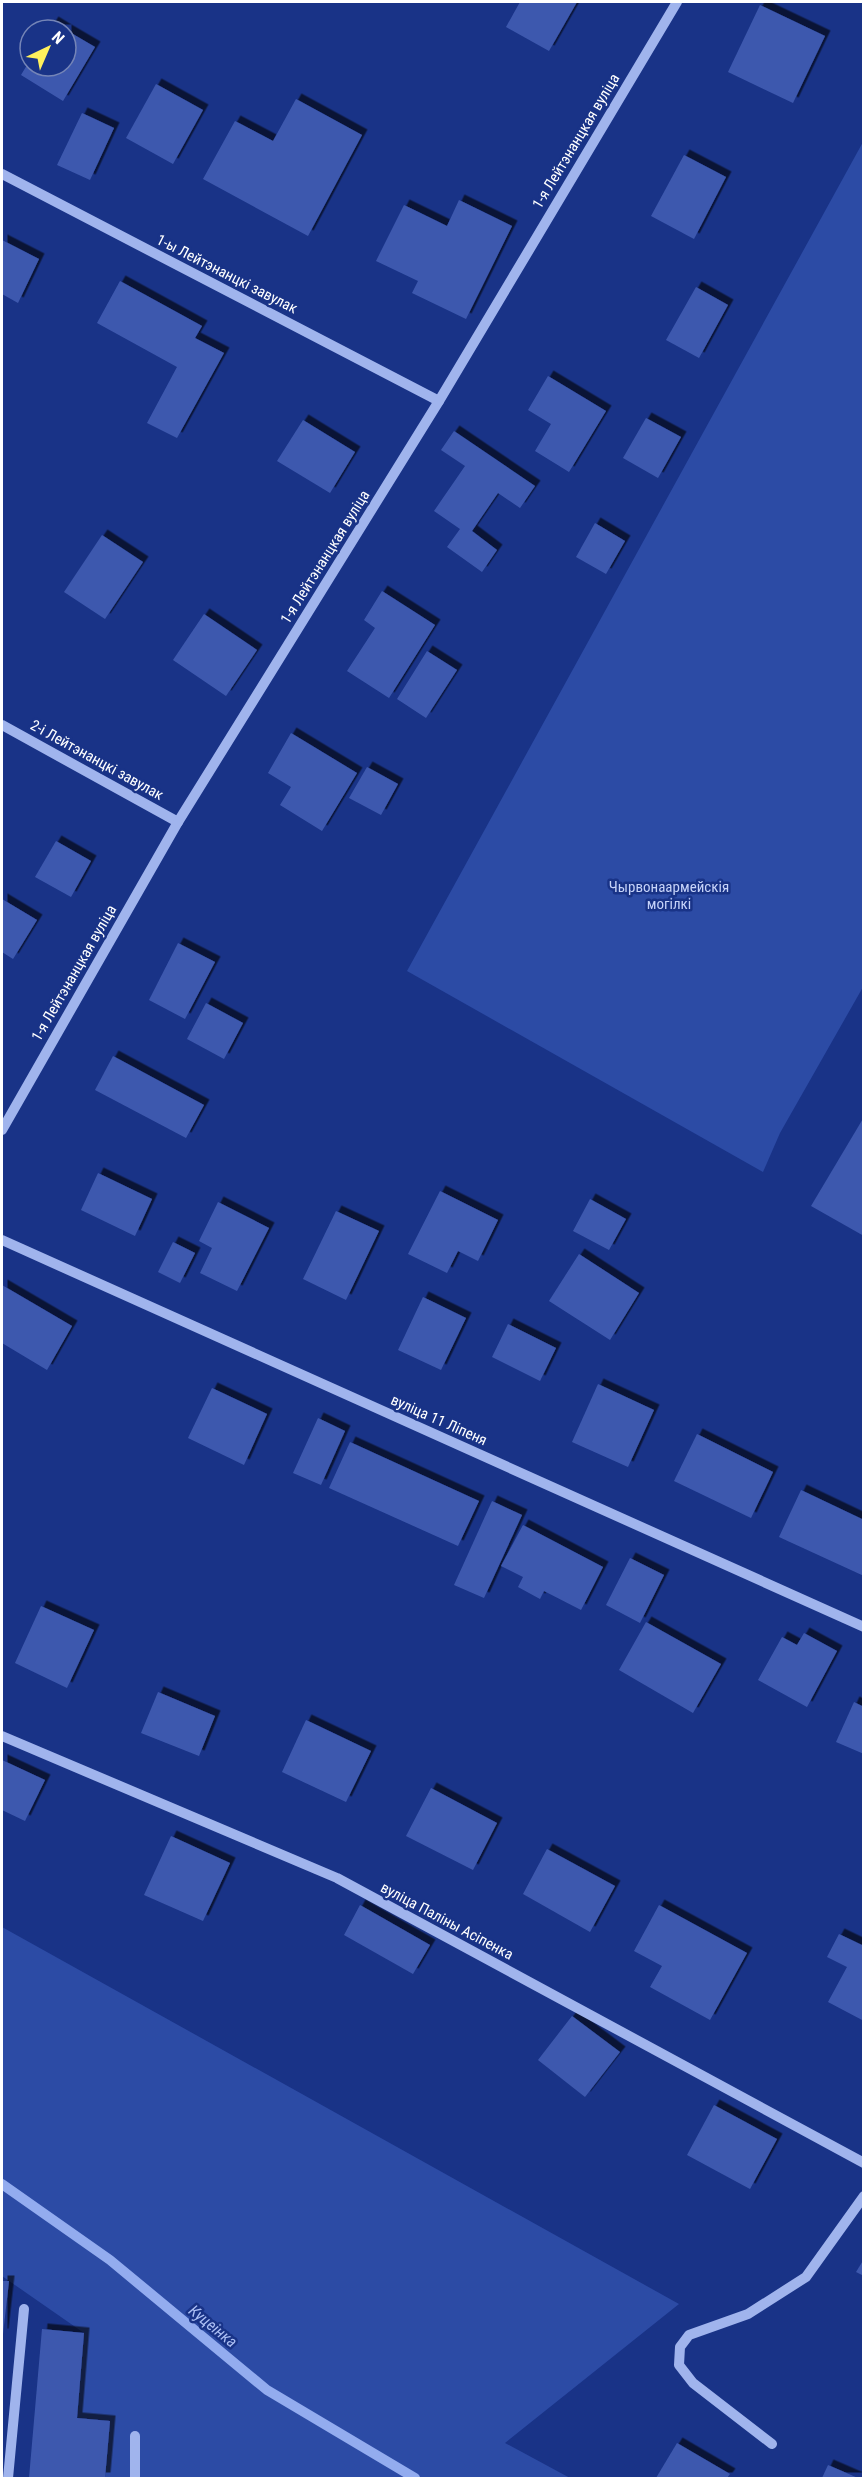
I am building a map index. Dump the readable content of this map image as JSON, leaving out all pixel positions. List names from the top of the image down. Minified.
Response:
{"streets":{"street":["1-я Лейтэнанцкая вуліца","1-ы Лейтэнанцкі завулак","2-і Лейтэнанцкі завулак","вуліца 11 Ліпеня","вуліца Паліны Асіпенка"]},"crossings":[["1-я Лейтэнанцкая вуліца","1-ы Лейтэнанцкі завулак"],["1-я Лейтэнанцкая вуліца","2-і Лейтэнанцкі завулак"]],"water":["Куцеінка"],"parks":["Чырвонаармейскія могілкі"],"north":"top right"}
